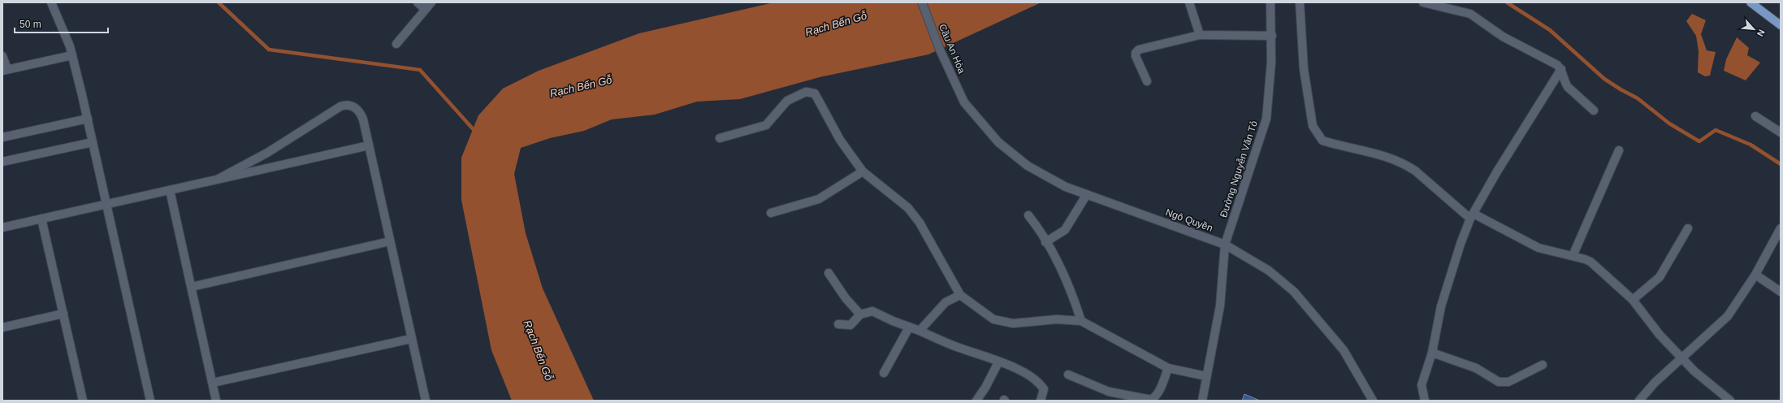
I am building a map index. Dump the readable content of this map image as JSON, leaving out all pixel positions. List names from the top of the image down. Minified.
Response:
{"streets":{"street":["Cầu An Hòa","Đường Nguyễn Văn Tỏ","Ngô Quyền"]},"crossings":[["Cầu An Hòa","Ngô Quyền"],["Đường Nguyễn Văn Tỏ","Ngô Quyền"]],"water":["Rạch Bến Gỗ"],"scale_bar":"50 m","north":"bottom right"}
